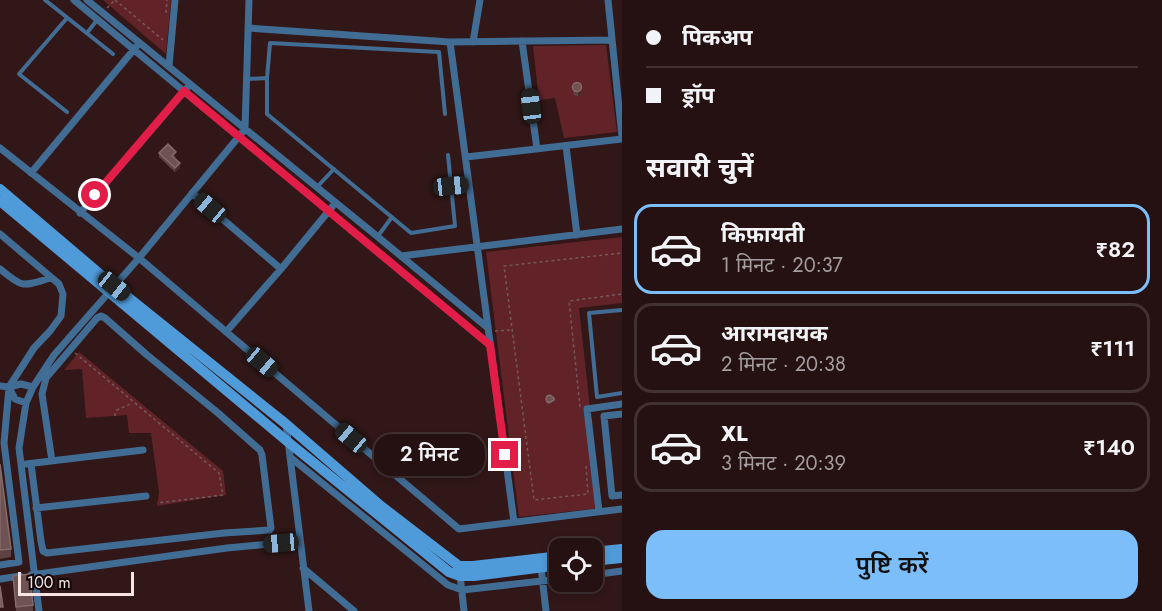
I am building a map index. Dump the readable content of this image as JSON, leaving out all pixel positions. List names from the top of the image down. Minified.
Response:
{"scale_bar":"100 m","page":{"banner":["पिकअप","ड्रॉप"],"heading":"सवारी चुनें","list":[{"name":"किफ़ायती","note":"1 मिनट · 20:37","value":"₹82"},{"name":"आरामदायक","note":"2 मिनट · 20:38","value":"₹111"},{"name":"XL","note":"3 मिनट · 20:39","value":"₹140"}],"bubble":"2 मिनट","buttons":"पुष्टि करें","scale":"100 m"}}
